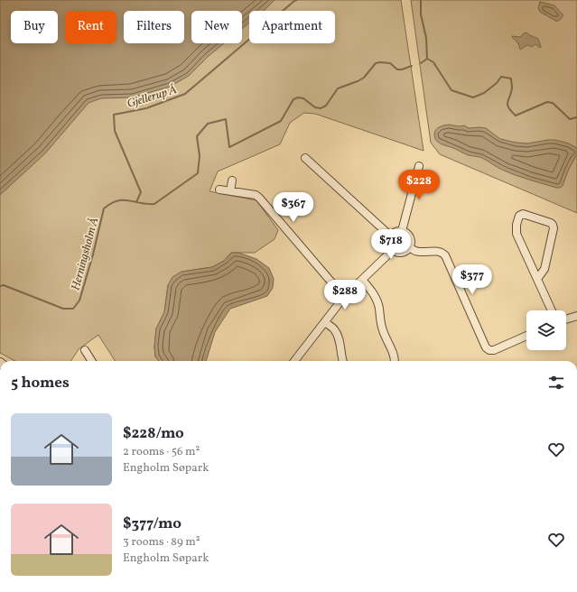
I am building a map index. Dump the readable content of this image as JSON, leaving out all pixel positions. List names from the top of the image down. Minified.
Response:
{"water":["Gjellerup Å","Herningsholm Å"],"page":{"chip":["Buy","Rent","Filters","New","Apartment"],"price":["$228","$367","$718","$377","$288"],"heading":"5 homes","list":[{"name":"$228/mo","note":"2 rooms · 56 m² · Engholm Søpark"},{"name":"$377/mo","note":"3 rooms · 89 m² · Engholm Søpark"}]}}
